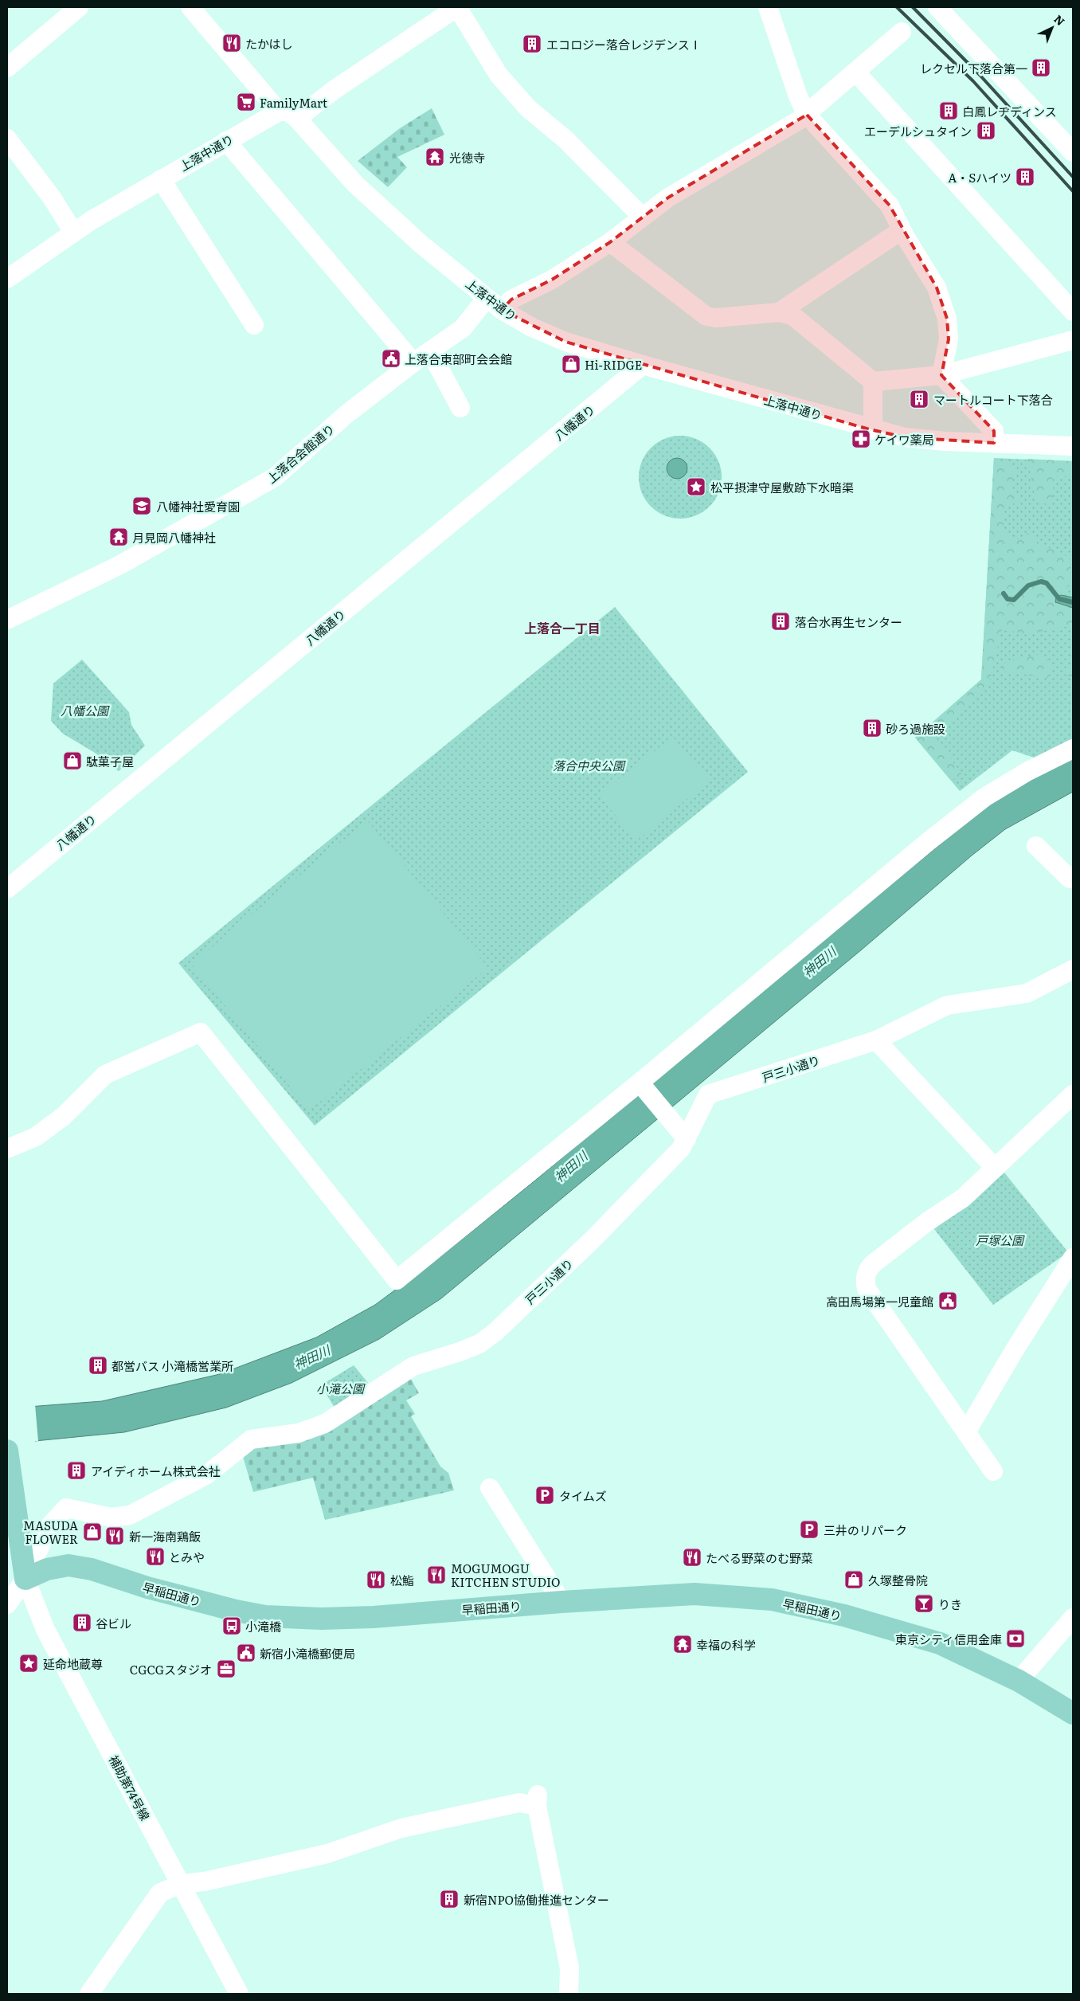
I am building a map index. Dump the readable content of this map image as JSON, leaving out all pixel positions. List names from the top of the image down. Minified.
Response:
{"streets":{"main road":["早稲田通り"],"street":["上落中通り","八幡通り","上落合会館通り","戸三小通り","補助第74号線"]},"crossings":[["上落中通り","八幡通り"],["上落中通り","上落合会館通り"],["戸三小通り","早稲田通り"],["戸三小通り","補助第74号線"],["早稲田通り","補助第74号線"]],"districts":["上落合一丁目"],"water":["神田川"],"parks":["八幡公園","落合中央公園","戸塚公園","小滝公園"],"places":{"restaurant":["たかはし","新一海南鶏飯","とみや","たべる野菜のむ野菜","MOGUMOGU KITCHEN STUDIO","松鮨"],"building":["エコロジー落合レジデンスⅠ","レクセル下落合第一","白鳳レヂディンス","エーデルシュタイン","A・Sハイツ","マートルコート下落合","落合水再生センター","砂ろ過施設","都営バス 小滝橋営業所","アイディホーム株式会社","谷ビル","新宿NPO協働推進センター"],"supermarket":["FamilyMart"],"temple":["光徳寺","月見岡八幡神社","幸福の科学"],"public building":["上落合東部町会会館","高田馬場第一児童館","新宿小滝橋郵便局"],"shop":["Hi-RIDGE","駄菓子屋","MASUDA FLOWER","久塚整骨院"],"pharmacy":["ケイワ薬局"],"place":["松平摂津守屋敷跡下水暗渠","延命地蔵尊"],"school or university":["八幡神社愛育園"],"parking":["タイムズ","三井のリパーク"],"bar":["りき"],"bus stop":["小滝橋"],"bank":["東京シティ信用金庫"],"office":["CGCGスタジオ"]},"north":"top right"}
